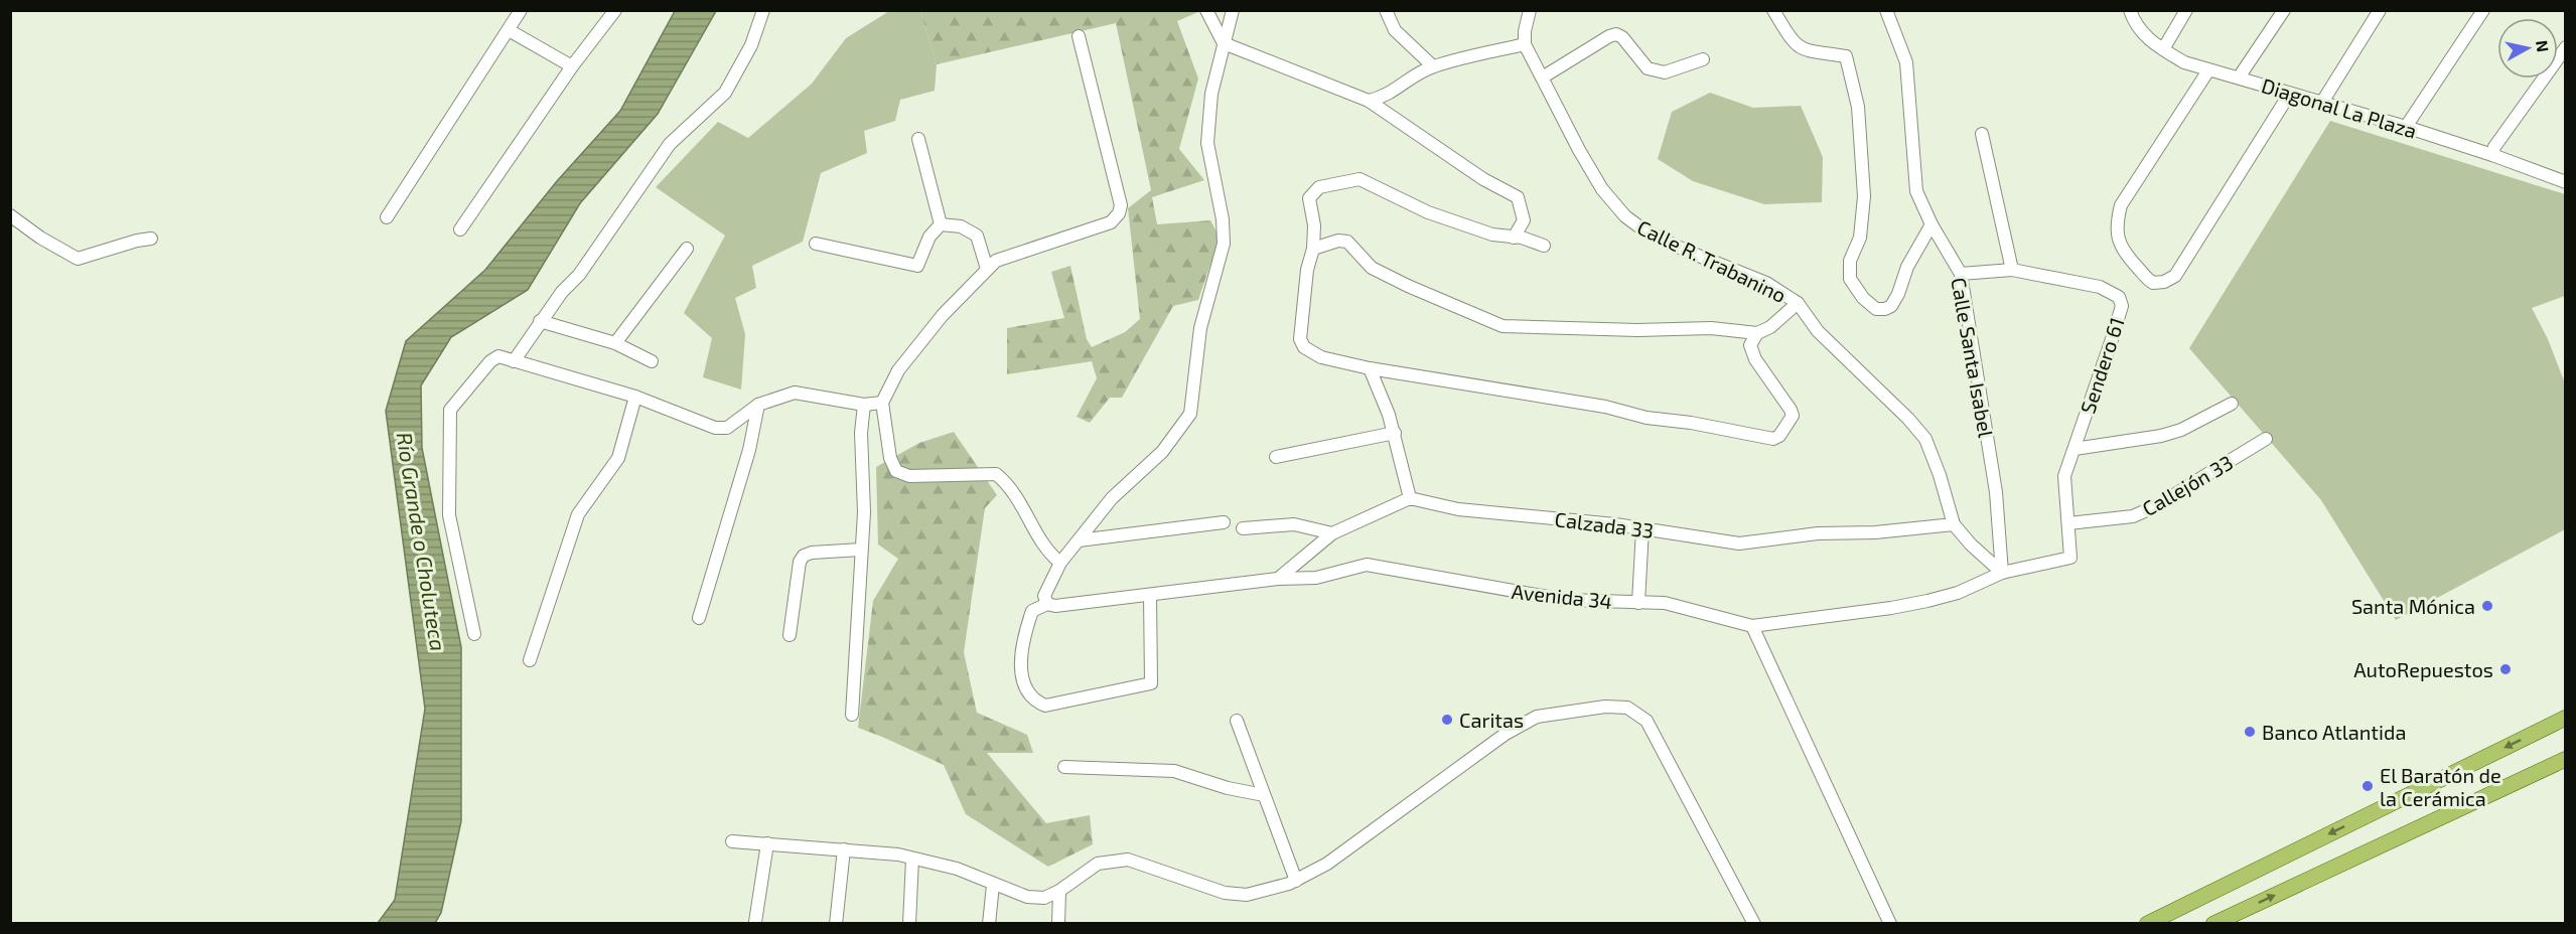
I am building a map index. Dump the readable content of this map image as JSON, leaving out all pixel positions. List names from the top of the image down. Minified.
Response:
{"streets":{"street":["Diagonal La Plaza","Calle R. Trabanino","Calle Santa Isabel","Sendero 61","Callejón 33","Calzada 33","Avenida 34"]},"crossings":[["Calle R. Trabanino","Calle Santa Isabel"],["Calle R. Trabanino","Calzada 33"],["Calle R. Trabanino","Avenida 34"],["Calle Santa Isabel","Sendero 61"],["Calle Santa Isabel","Avenida 34"],["Sendero 61","Callejón 33"],["Sendero 61","Avenida 34"]],"water":["Río Grande o Choluteca"],"places":["Santa Mónica","AutoRepuestos","Caritas","Banco Atlantida","El Baratón de la Cerámica"],"north":"right"}
